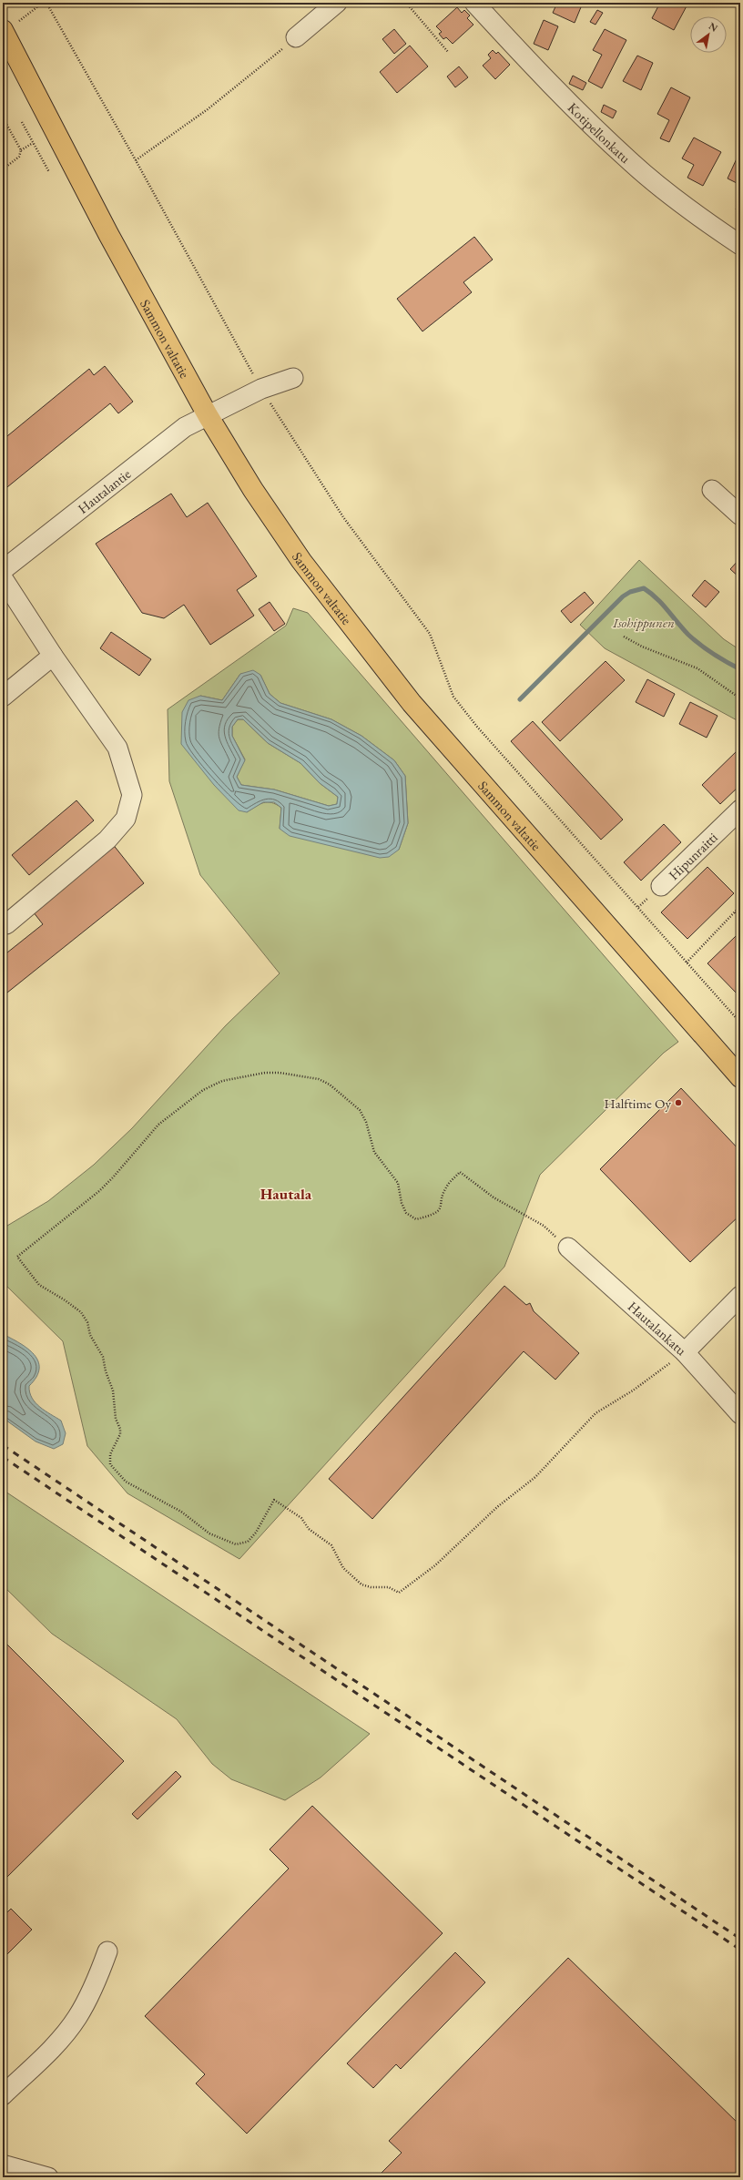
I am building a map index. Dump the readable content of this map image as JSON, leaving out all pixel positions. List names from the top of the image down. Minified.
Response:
{"streets":{"main road":["Sammon valtatie"],"street":["Kotipellonkatu","Hautalantie","Hipunraitti","Hautalankatu"]},"crossings":[["Sammon valtatie","Hautalantie"]],"districts":["Hautala"],"parks":["Isohippunen"],"places":["Halftime Oy"],"north":"top right"}
